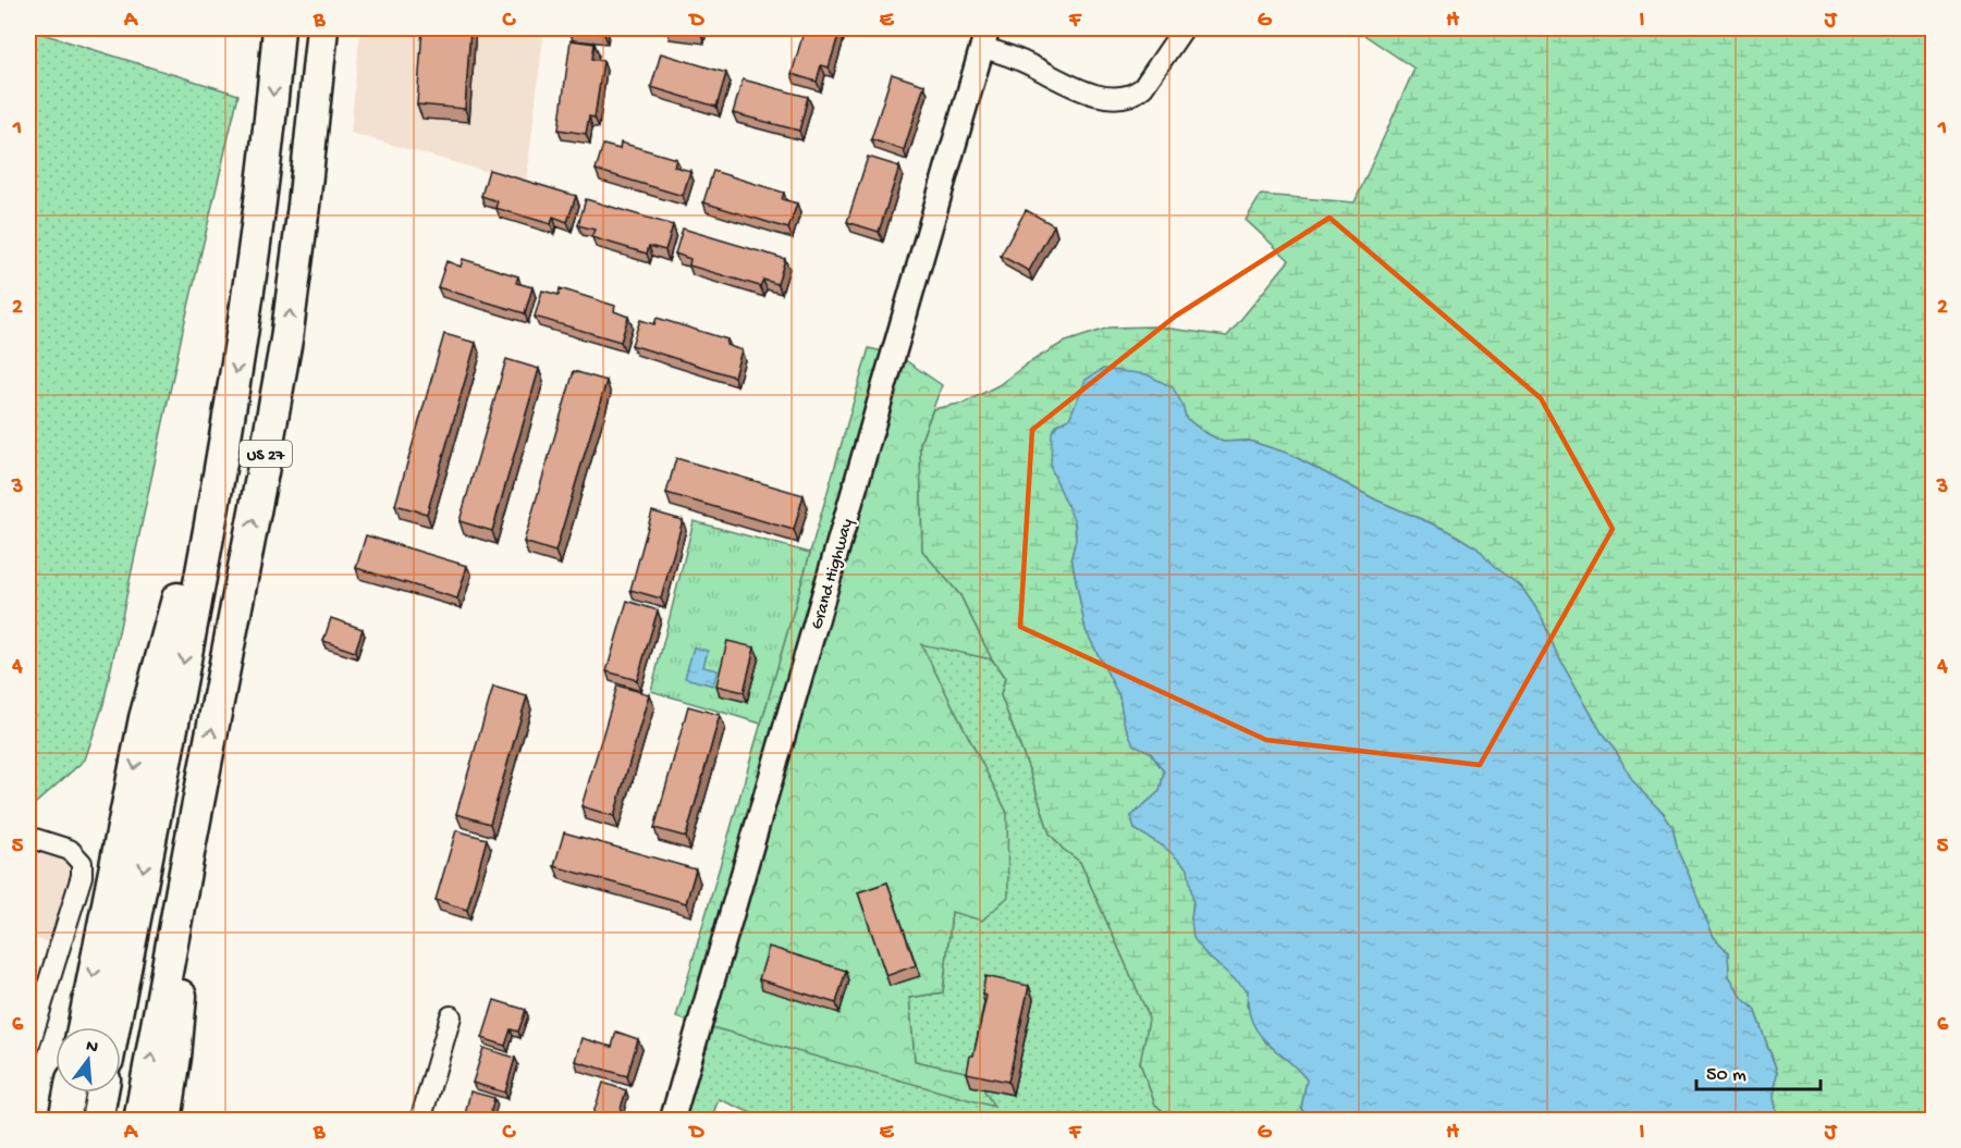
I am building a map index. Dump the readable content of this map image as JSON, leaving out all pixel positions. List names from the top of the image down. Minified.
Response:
{"streets":{"highway":["US 27"],"street":["Grand Highway"]},"scale_bar":"50 m","north":"top","grid":{"columns":["A","B","C","D","E","F","G","H","I","J"],"rows":["1","2","3","4","5","6"]}}
